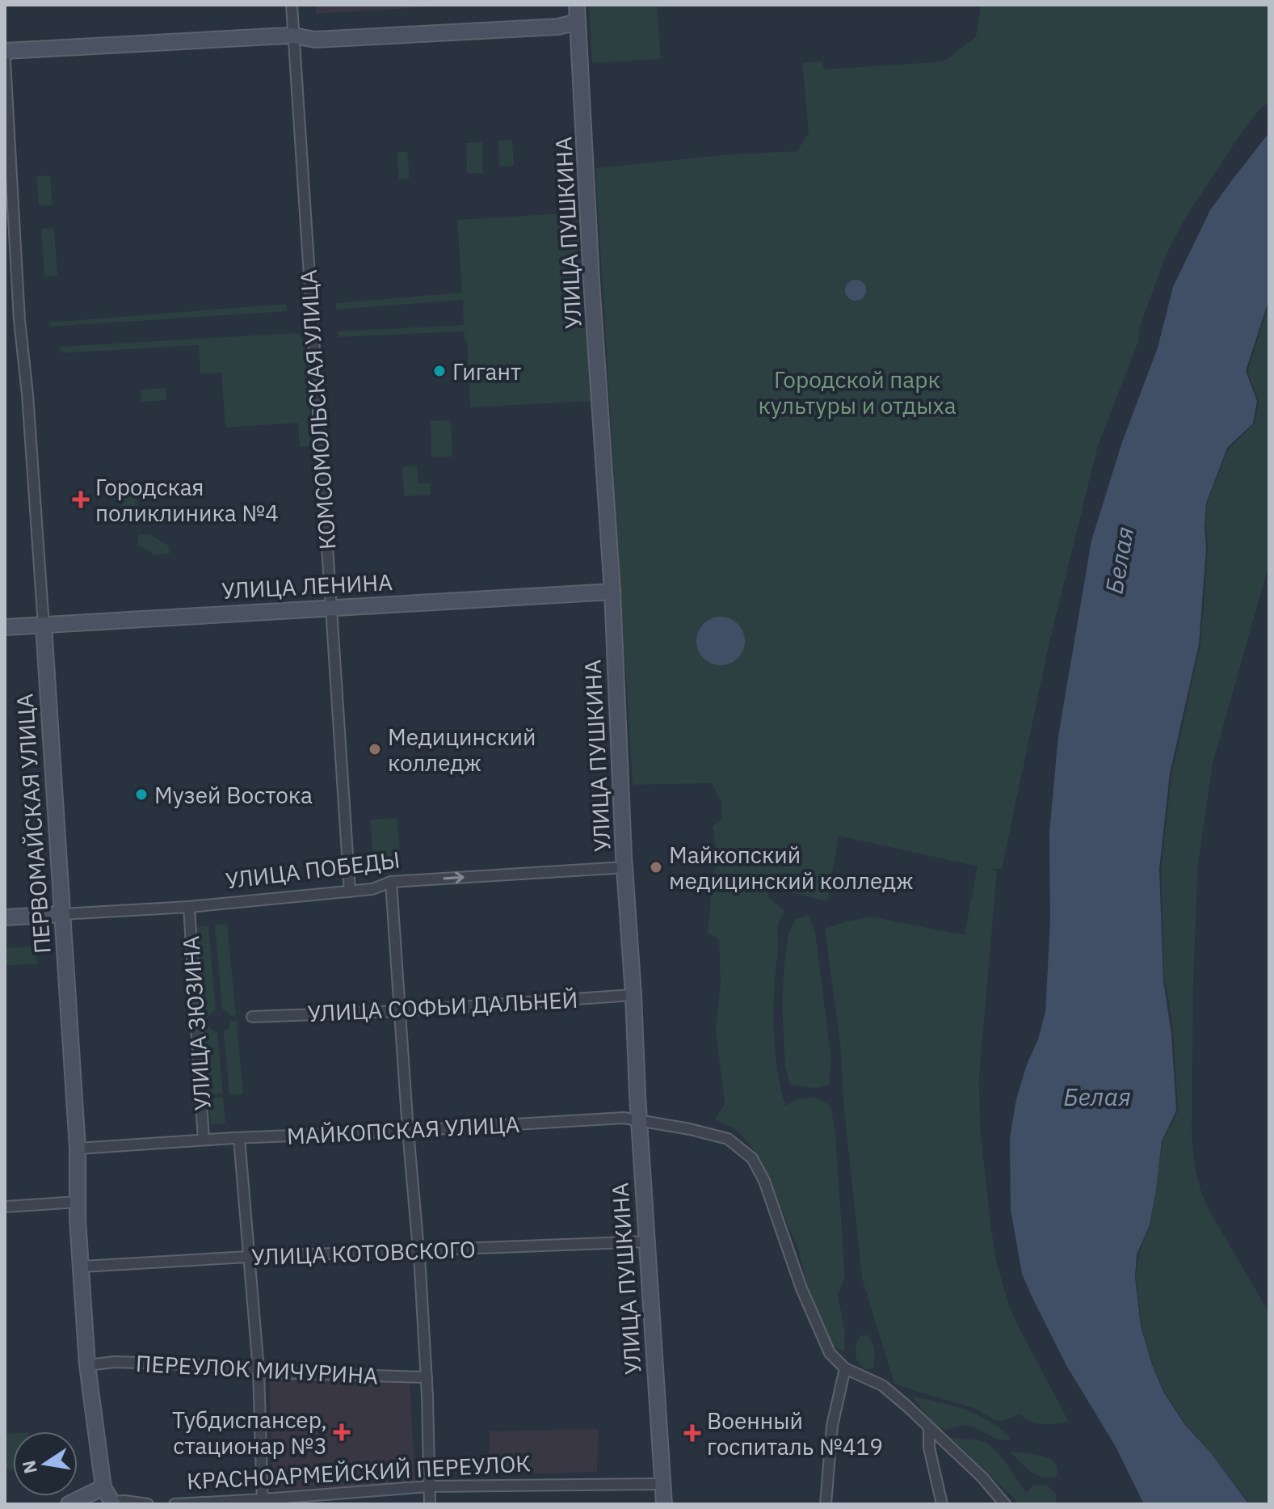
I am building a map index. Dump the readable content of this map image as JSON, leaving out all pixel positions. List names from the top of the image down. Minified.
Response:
{"streets":{"street":["УЛИЦА ПУШКИНА","КОМСОМОЛЬСКАЯ УЛИЦА","УЛИЦА ЛЕНИНА","ПЕРВОМАЙСКАЯ УЛИЦА","УЛИЦА ПОБЕДЫ","УЛИЦА СОФЬИ ДАЛЬНЕЙ","УЛИЦА ЗЮЗИНА","МАЙКОПСКАЯ УЛИЦА","УЛИЦА КОТОВСКОГО","ПЕРЕУЛОК МИЧУРИНА","КРАСНОАРМЕЙСКИЙ ПЕРЕУЛОК"]},"crossings":[["УЛИЦА ПУШКИНА","УЛИЦА ЛЕНИНА"],["УЛИЦА ПУШКИНА","УЛИЦА ПОБЕДЫ"],["УЛИЦА ПУШКИНА","УЛИЦА СОФЬИ ДАЛЬНЕЙ"],["УЛИЦА ПУШКИНА","МАЙКОПСКАЯ УЛИЦА"],["УЛИЦА ПУШКИНА","УЛИЦА КОТОВСКОГО"],["УЛИЦА ПУШКИНА","КРАСНОАРМЕЙСКИЙ ПЕРЕУЛОК"],["КОМСОМОЛЬСКАЯ УЛИЦА","УЛИЦА ЛЕНИНА"],["КОМСОМОЛЬСКАЯ УЛИЦА","УЛИЦА ПОБЕДЫ"],["УЛИЦА ЛЕНИНА","ПЕРВОМАЙСКАЯ УЛИЦА"],["ПЕРВОМАЙСКАЯ УЛИЦА","УЛИЦА ПОБЕДЫ"],["ПЕРВОМАЙСКАЯ УЛИЦА","МАЙКОПСКАЯ УЛИЦА"],["ПЕРВОМАЙСКАЯ УЛИЦА","УЛИЦА КОТОВСКОГО"],["ПЕРВОМАЙСКАЯ УЛИЦА","ПЕРЕУЛОК МИЧУРИНА"],["УЛИЦА ПОБЕДЫ","УЛИЦА ЗЮЗИНА"],["УЛИЦА ЗЮЗИНА","МАЙКОПСКАЯ УЛИЦА"]],"one_way":["УЛИЦА ПОБЕДЫ"],"water":["Белая"],"parks":["Городской парк культуры и отдыха"],"places":{"other":["Гигант","Медицинский колледж","Музей Востока","Майкопский медицинский колледж"],"health":["Городская поликлиника №4","Тубдиспансер, стационар №3","Военный госпиталь №419"]},"north":"left"}
